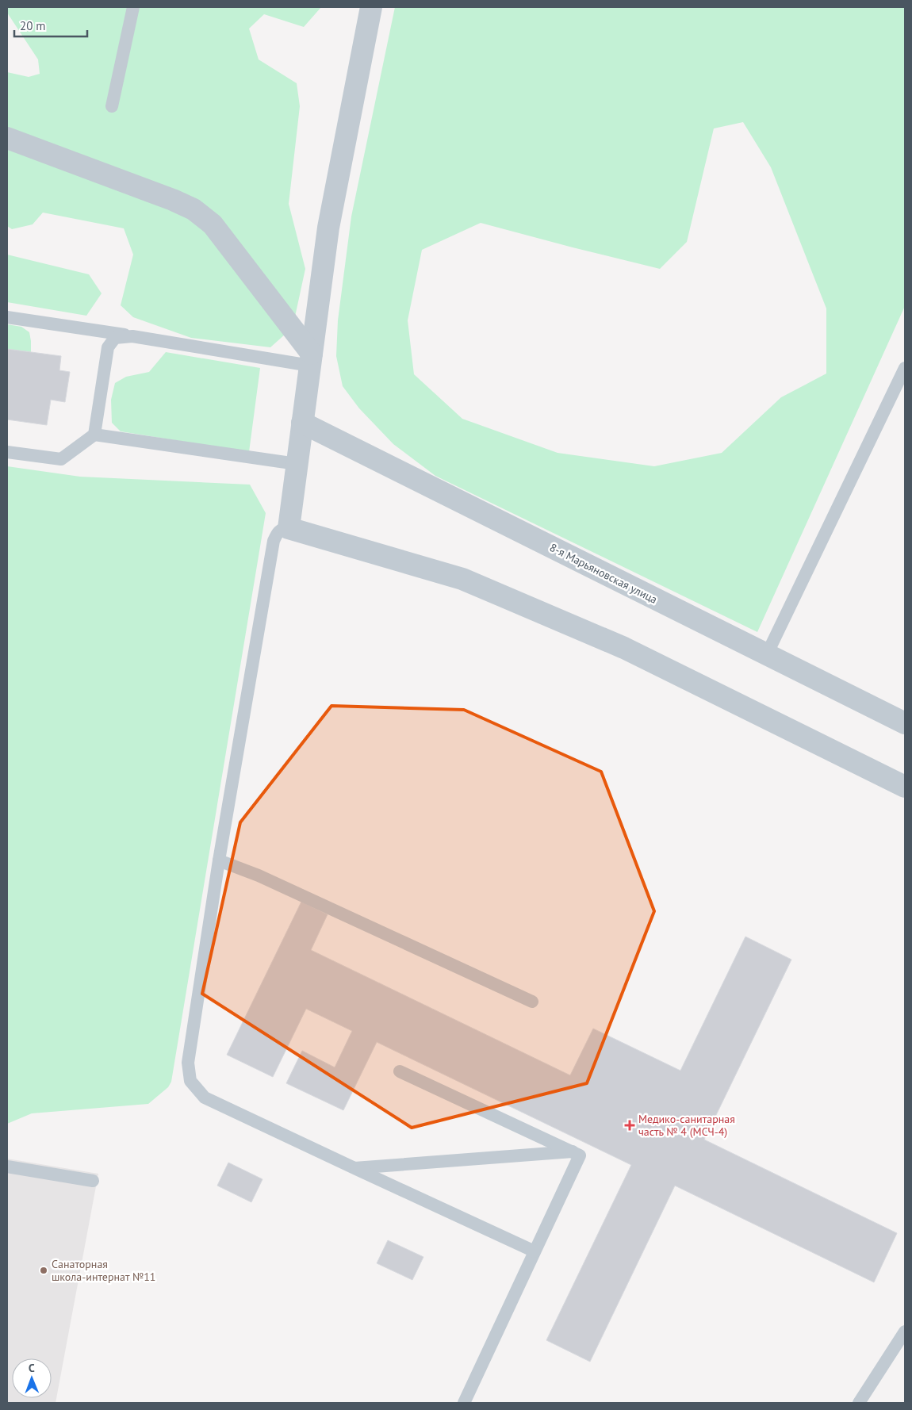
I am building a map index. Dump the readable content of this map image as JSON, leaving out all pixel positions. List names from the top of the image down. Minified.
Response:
{"streets":{"street":["8-я Марьяновская улица"]},"places":{"health":["Медико-санитарная часть № 4 (МСЧ-4)"],"other":["Санаторная школа-интернат №11"]},"scale_bar":"20 m","north":"top"}
